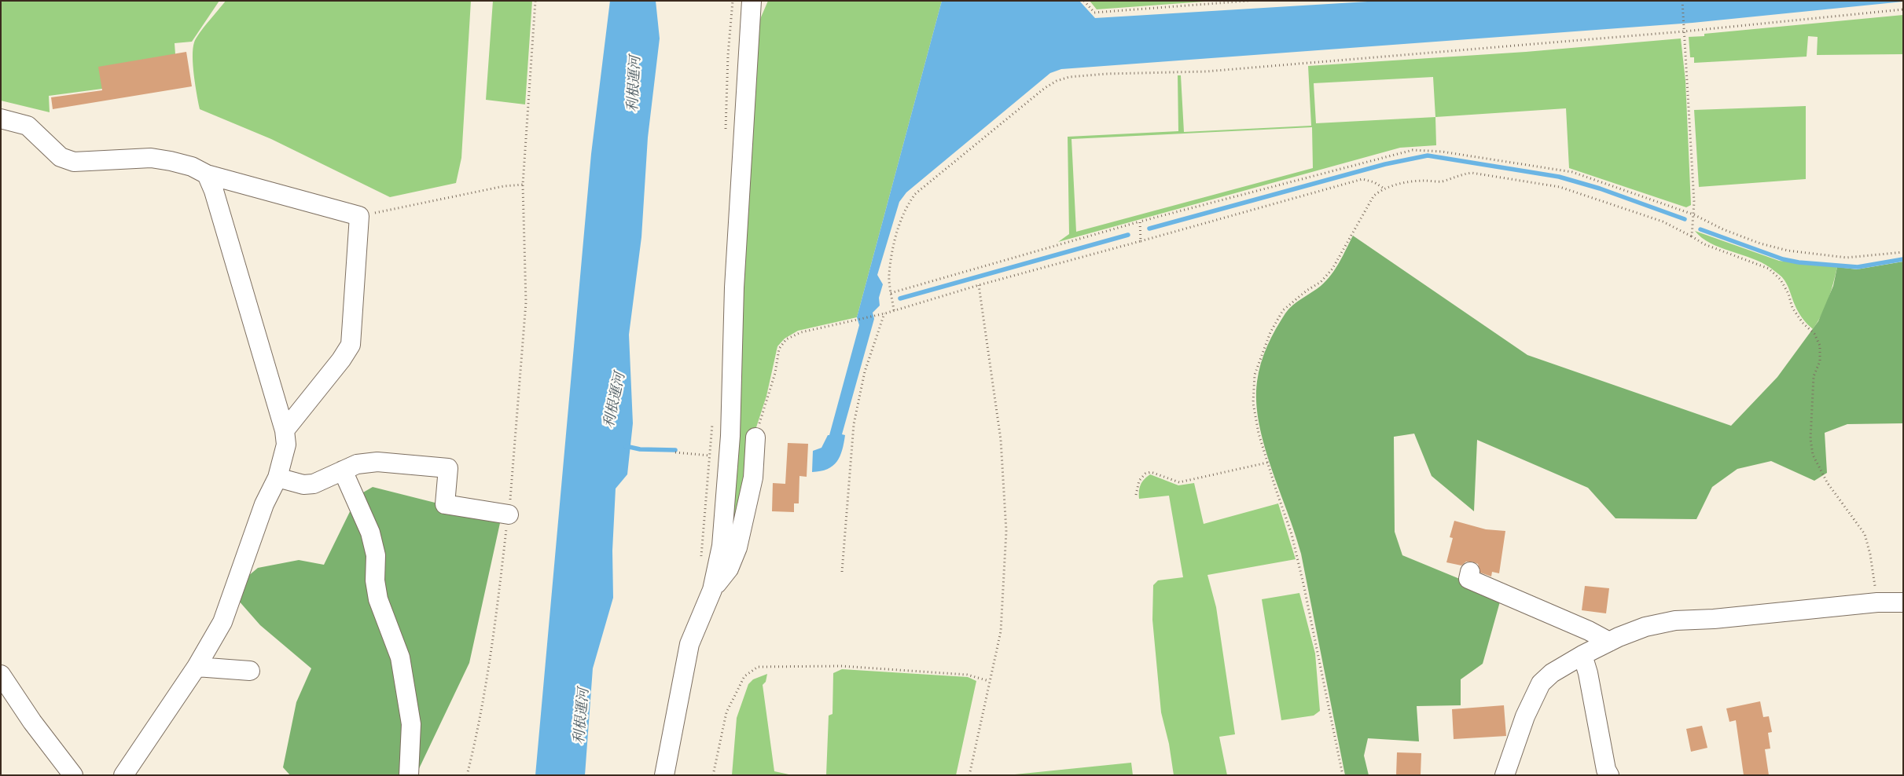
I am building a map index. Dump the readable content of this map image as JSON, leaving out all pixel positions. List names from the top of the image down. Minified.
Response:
{"water":["利根運河"]}
